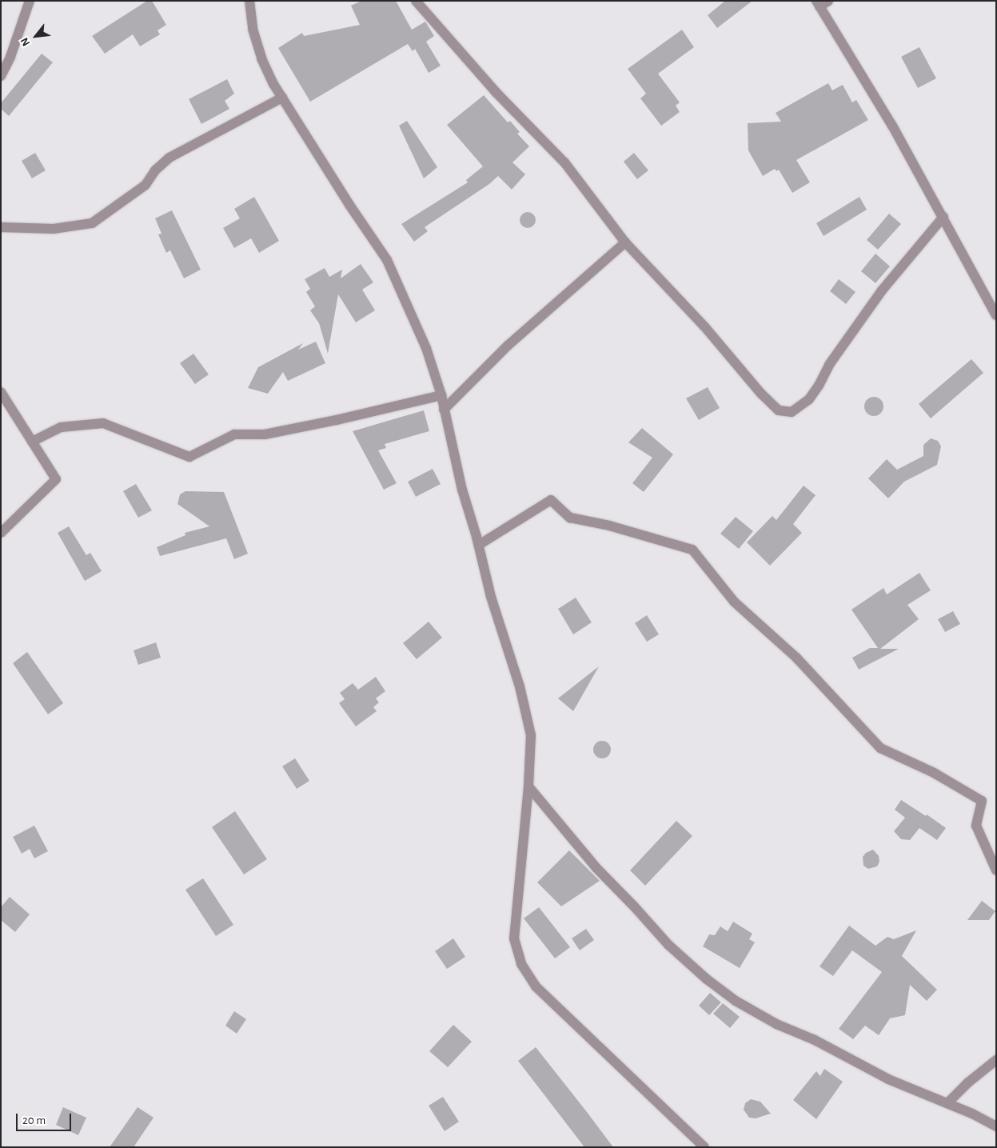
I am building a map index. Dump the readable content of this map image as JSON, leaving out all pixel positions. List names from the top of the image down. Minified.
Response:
{"scale_bar":"20 m","north":"bottom left"}
